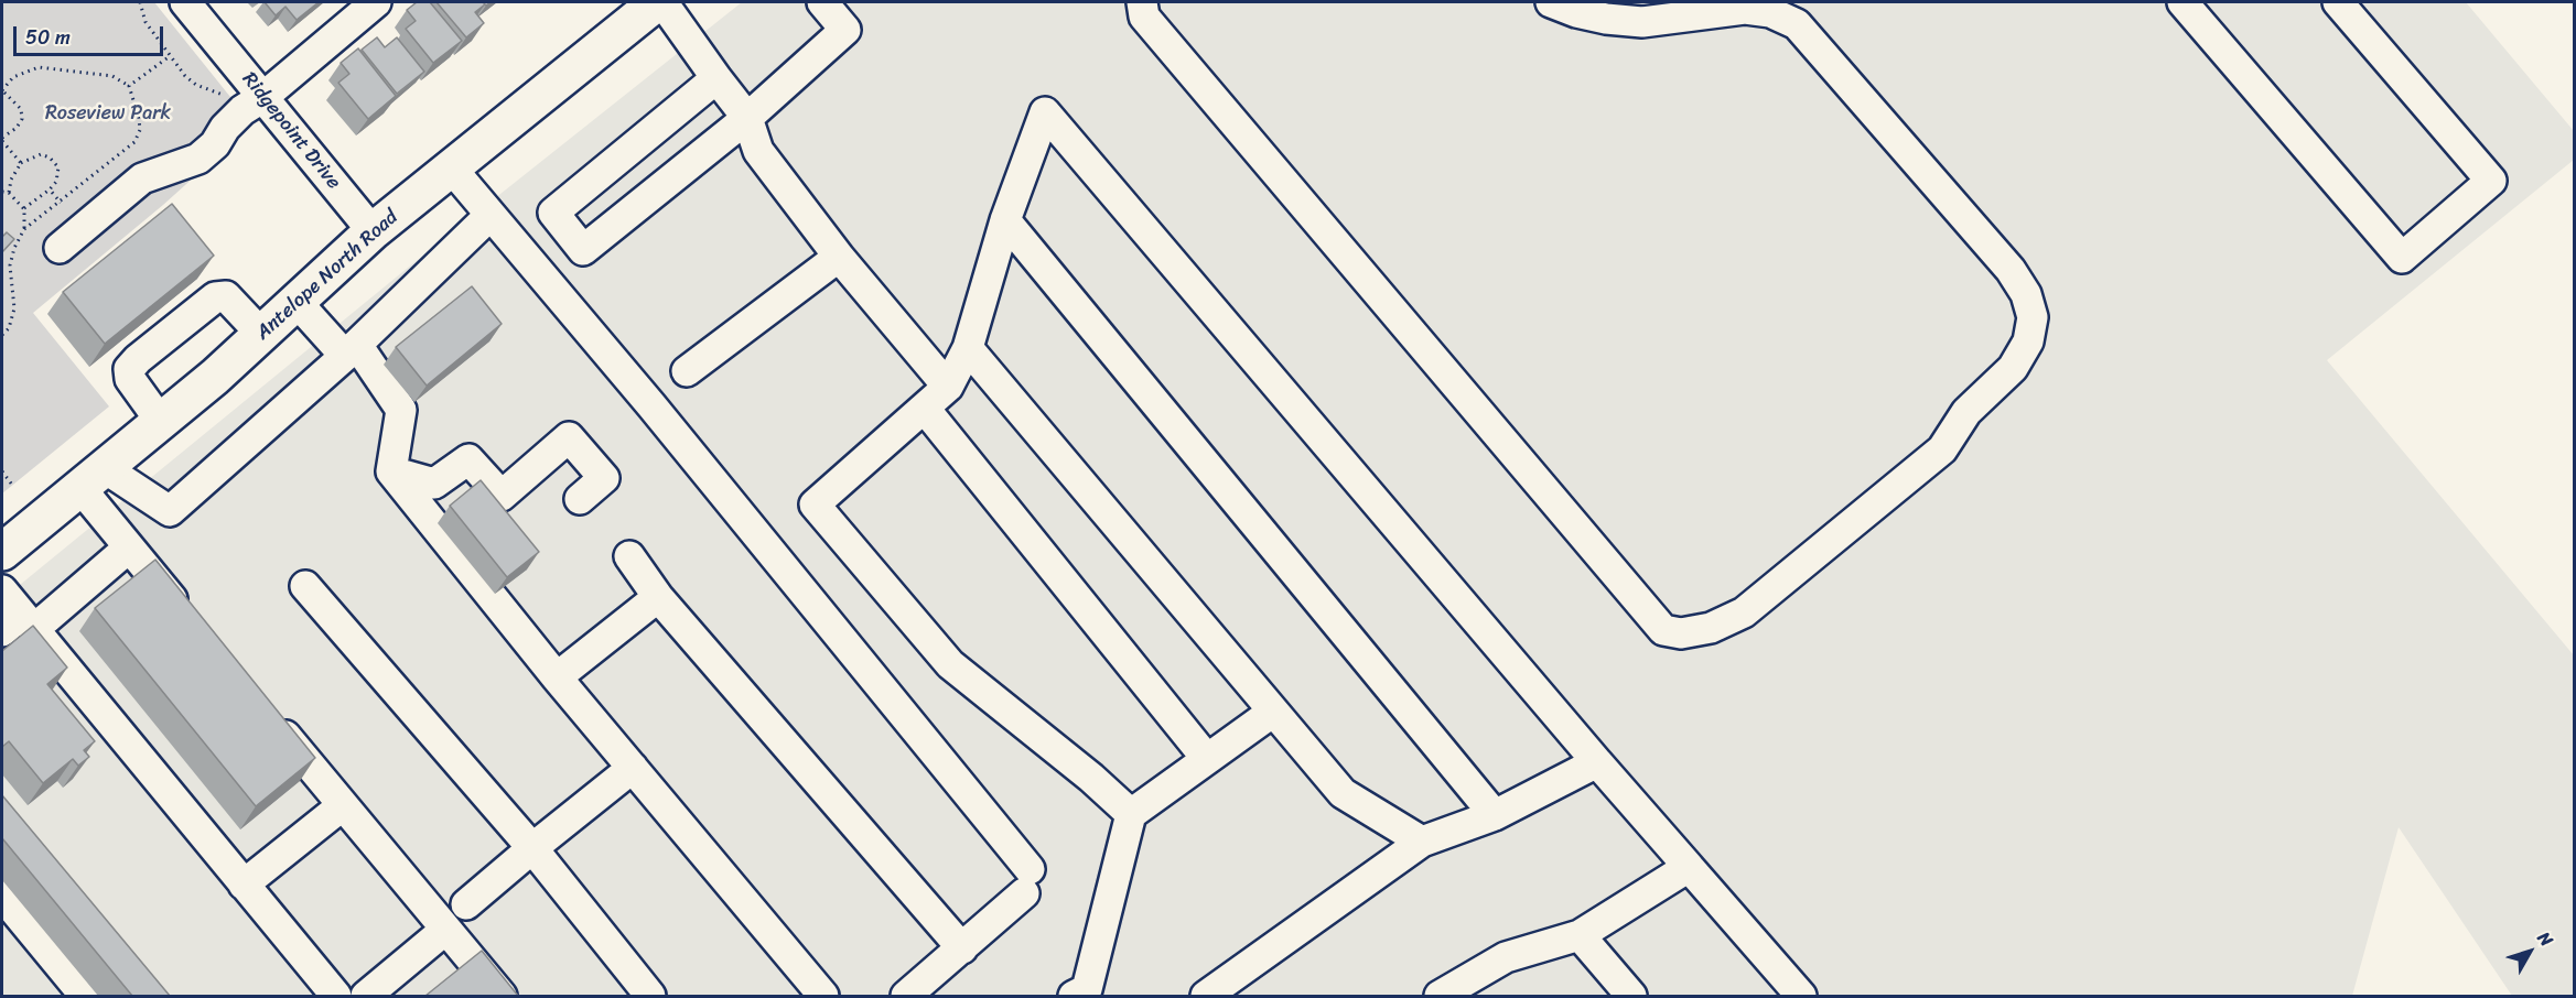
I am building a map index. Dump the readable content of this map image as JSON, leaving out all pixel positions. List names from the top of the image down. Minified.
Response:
{"streets":{"main road":["Antelope North Road"],"street":["Ridgepoint Drive"]},"crossings":[["Ridgepoint Drive","Antelope North Road"]],"parks":["Roseview Park"],"scale_bar":"50 m","north":"top right"}
